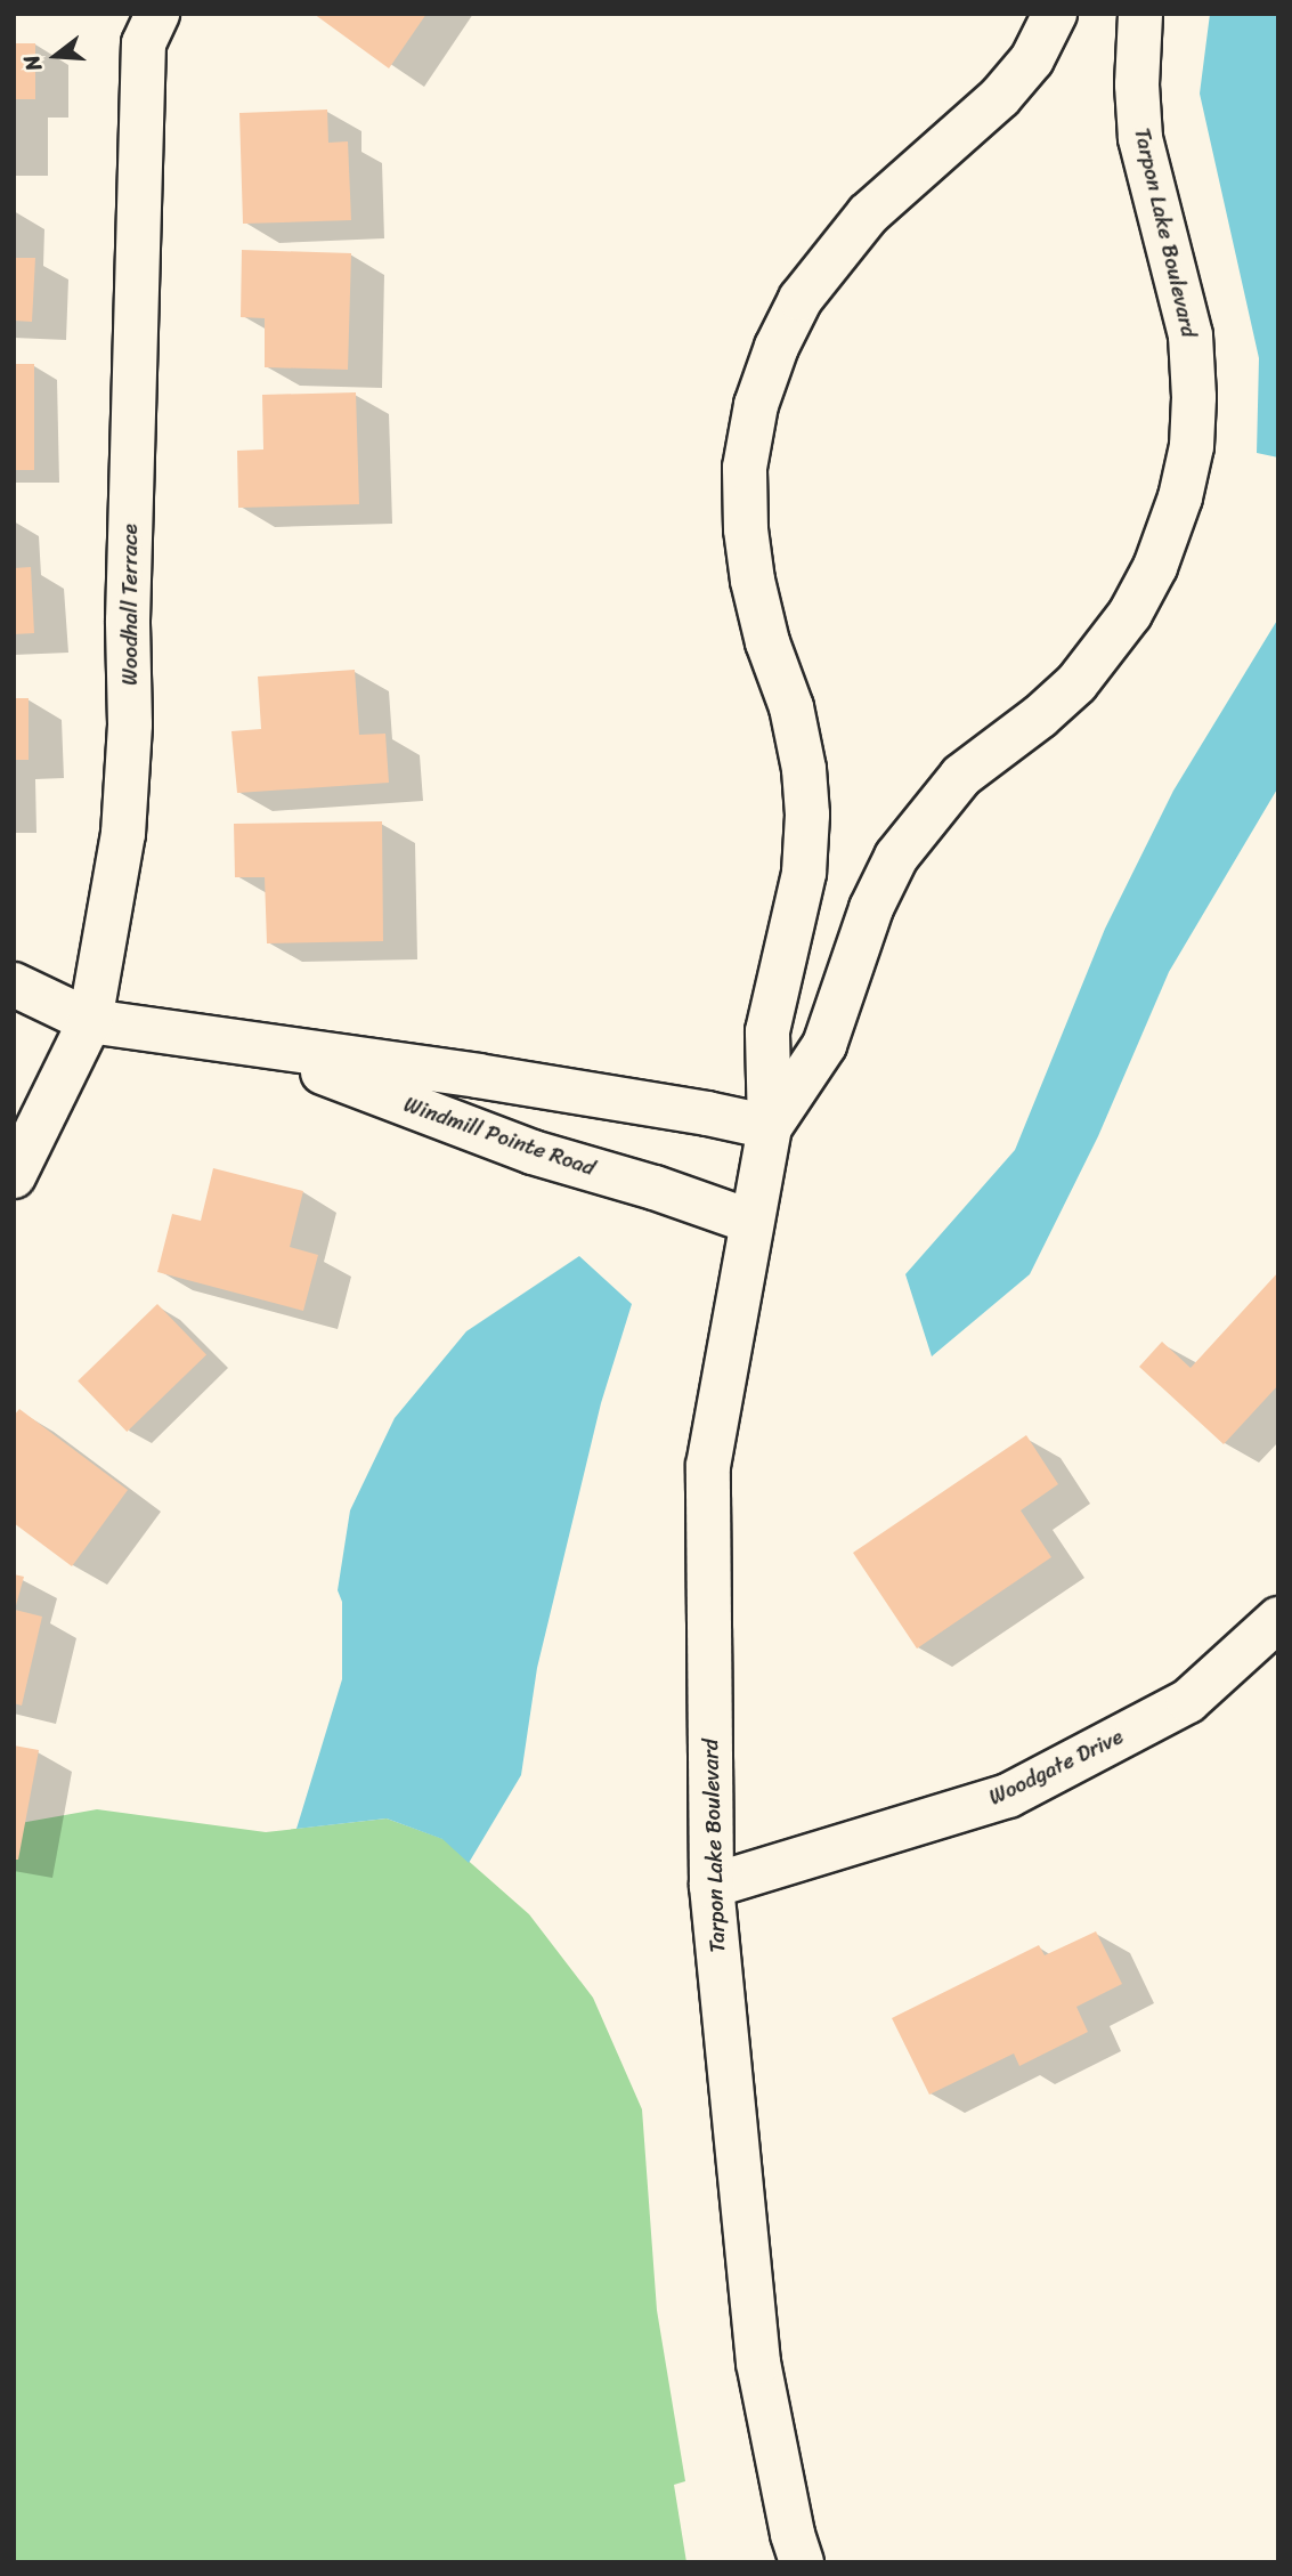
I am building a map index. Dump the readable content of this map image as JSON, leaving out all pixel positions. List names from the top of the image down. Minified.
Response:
{"streets":{"street":["Tarpon Lake Boulevard","Woodhall Terrace","Windmill Pointe Road","Woodgate Drive"]},"crossings":[["Tarpon Lake Boulevard","Windmill Pointe Road"],["Tarpon Lake Boulevard","Woodgate Drive"],["Woodhall Terrace","Windmill Pointe Road"]],"north":"left"}
